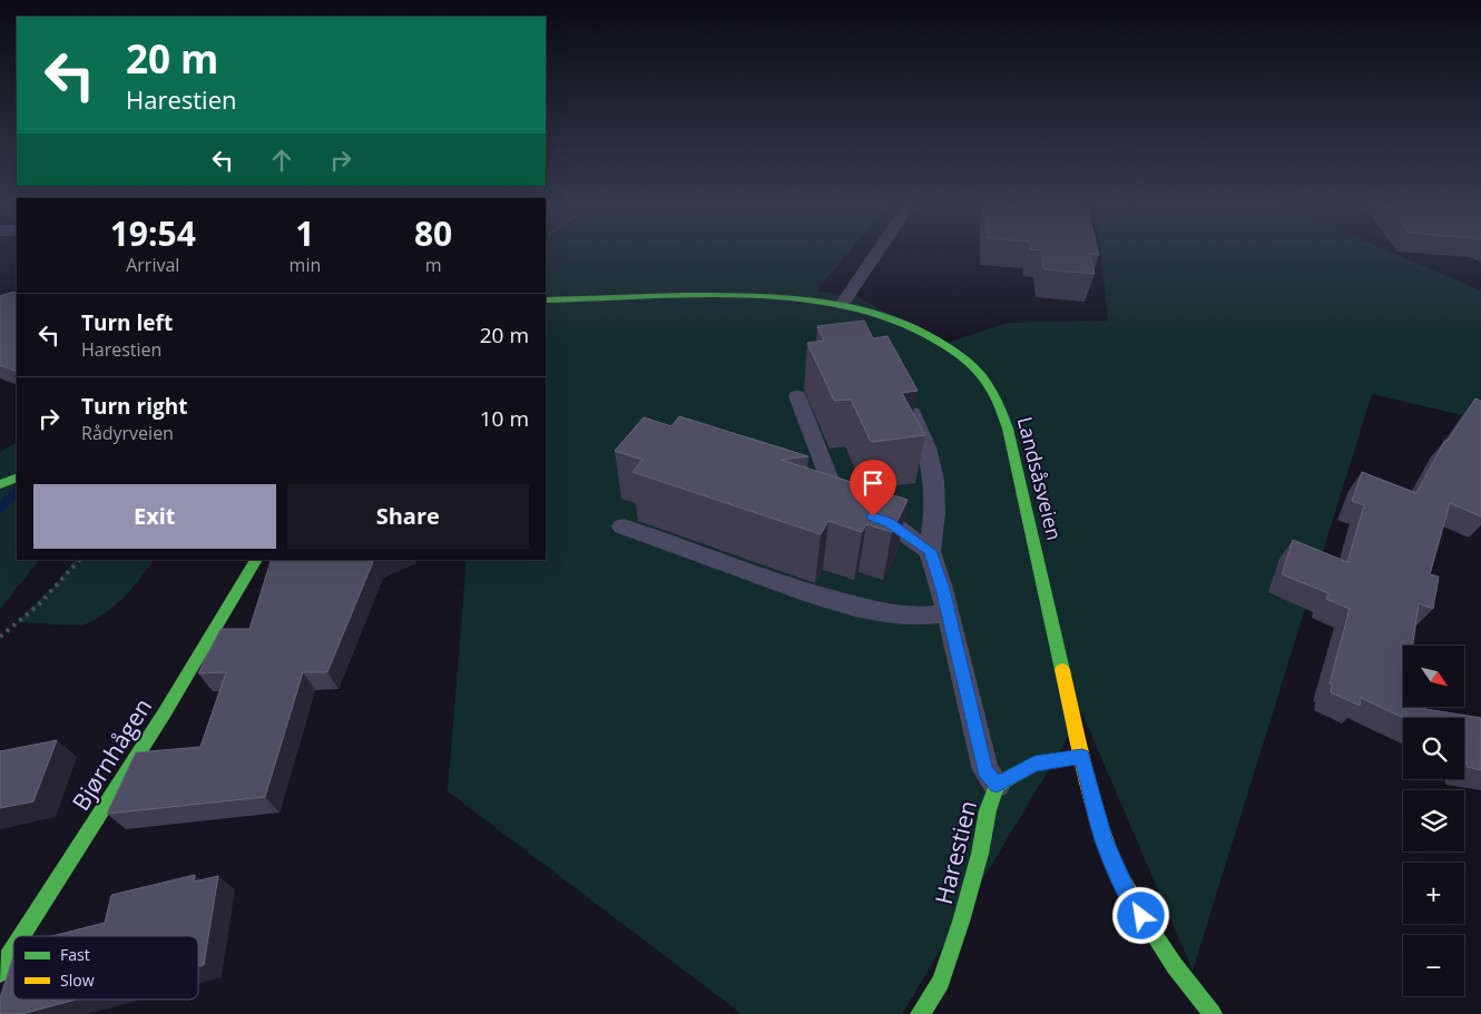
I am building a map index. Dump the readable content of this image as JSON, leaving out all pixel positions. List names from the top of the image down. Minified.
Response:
{"streets":{"street":["Landsåsveien","Bjørnhågen","Harestien"]},"crossings":[["Landsåsveien","Harestien"]],"legend":["Fast","Slow"],"north":"bottom right","page":{"turn":["20 m","Harestien"],"eta":["19:54","Arrival","1","min","80","m"],"list":[{"name":"Turn left","note":"Harestien","value":"20 m"},{"name":"Turn right","note":"Rådyrveien","value":"10 m"}],"buttons":["Exit","Share"],"map_buttons":["+","−"]}}
